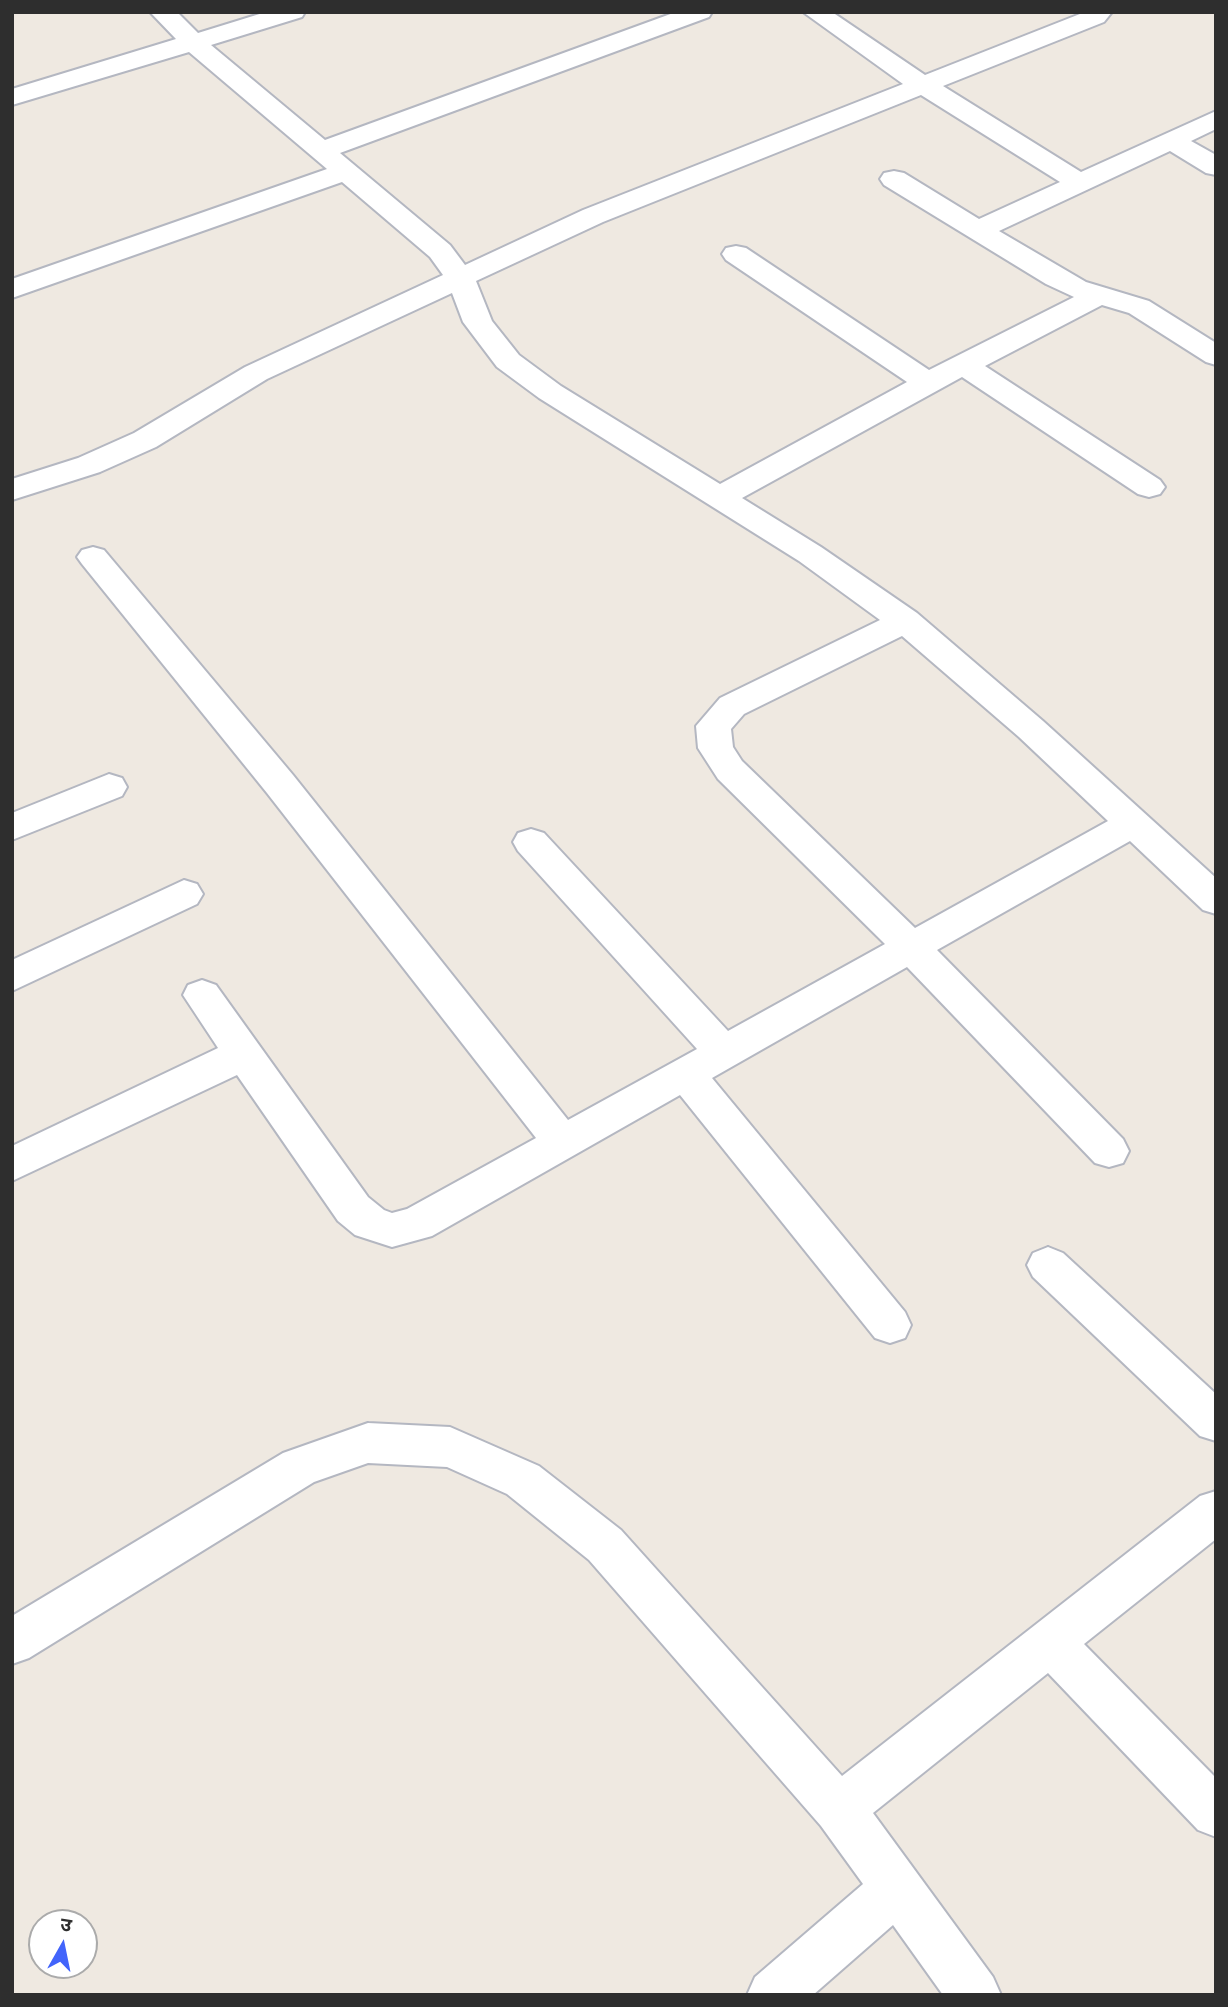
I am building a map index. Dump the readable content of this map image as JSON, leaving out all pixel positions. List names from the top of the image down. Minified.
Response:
{"north":"top"}
